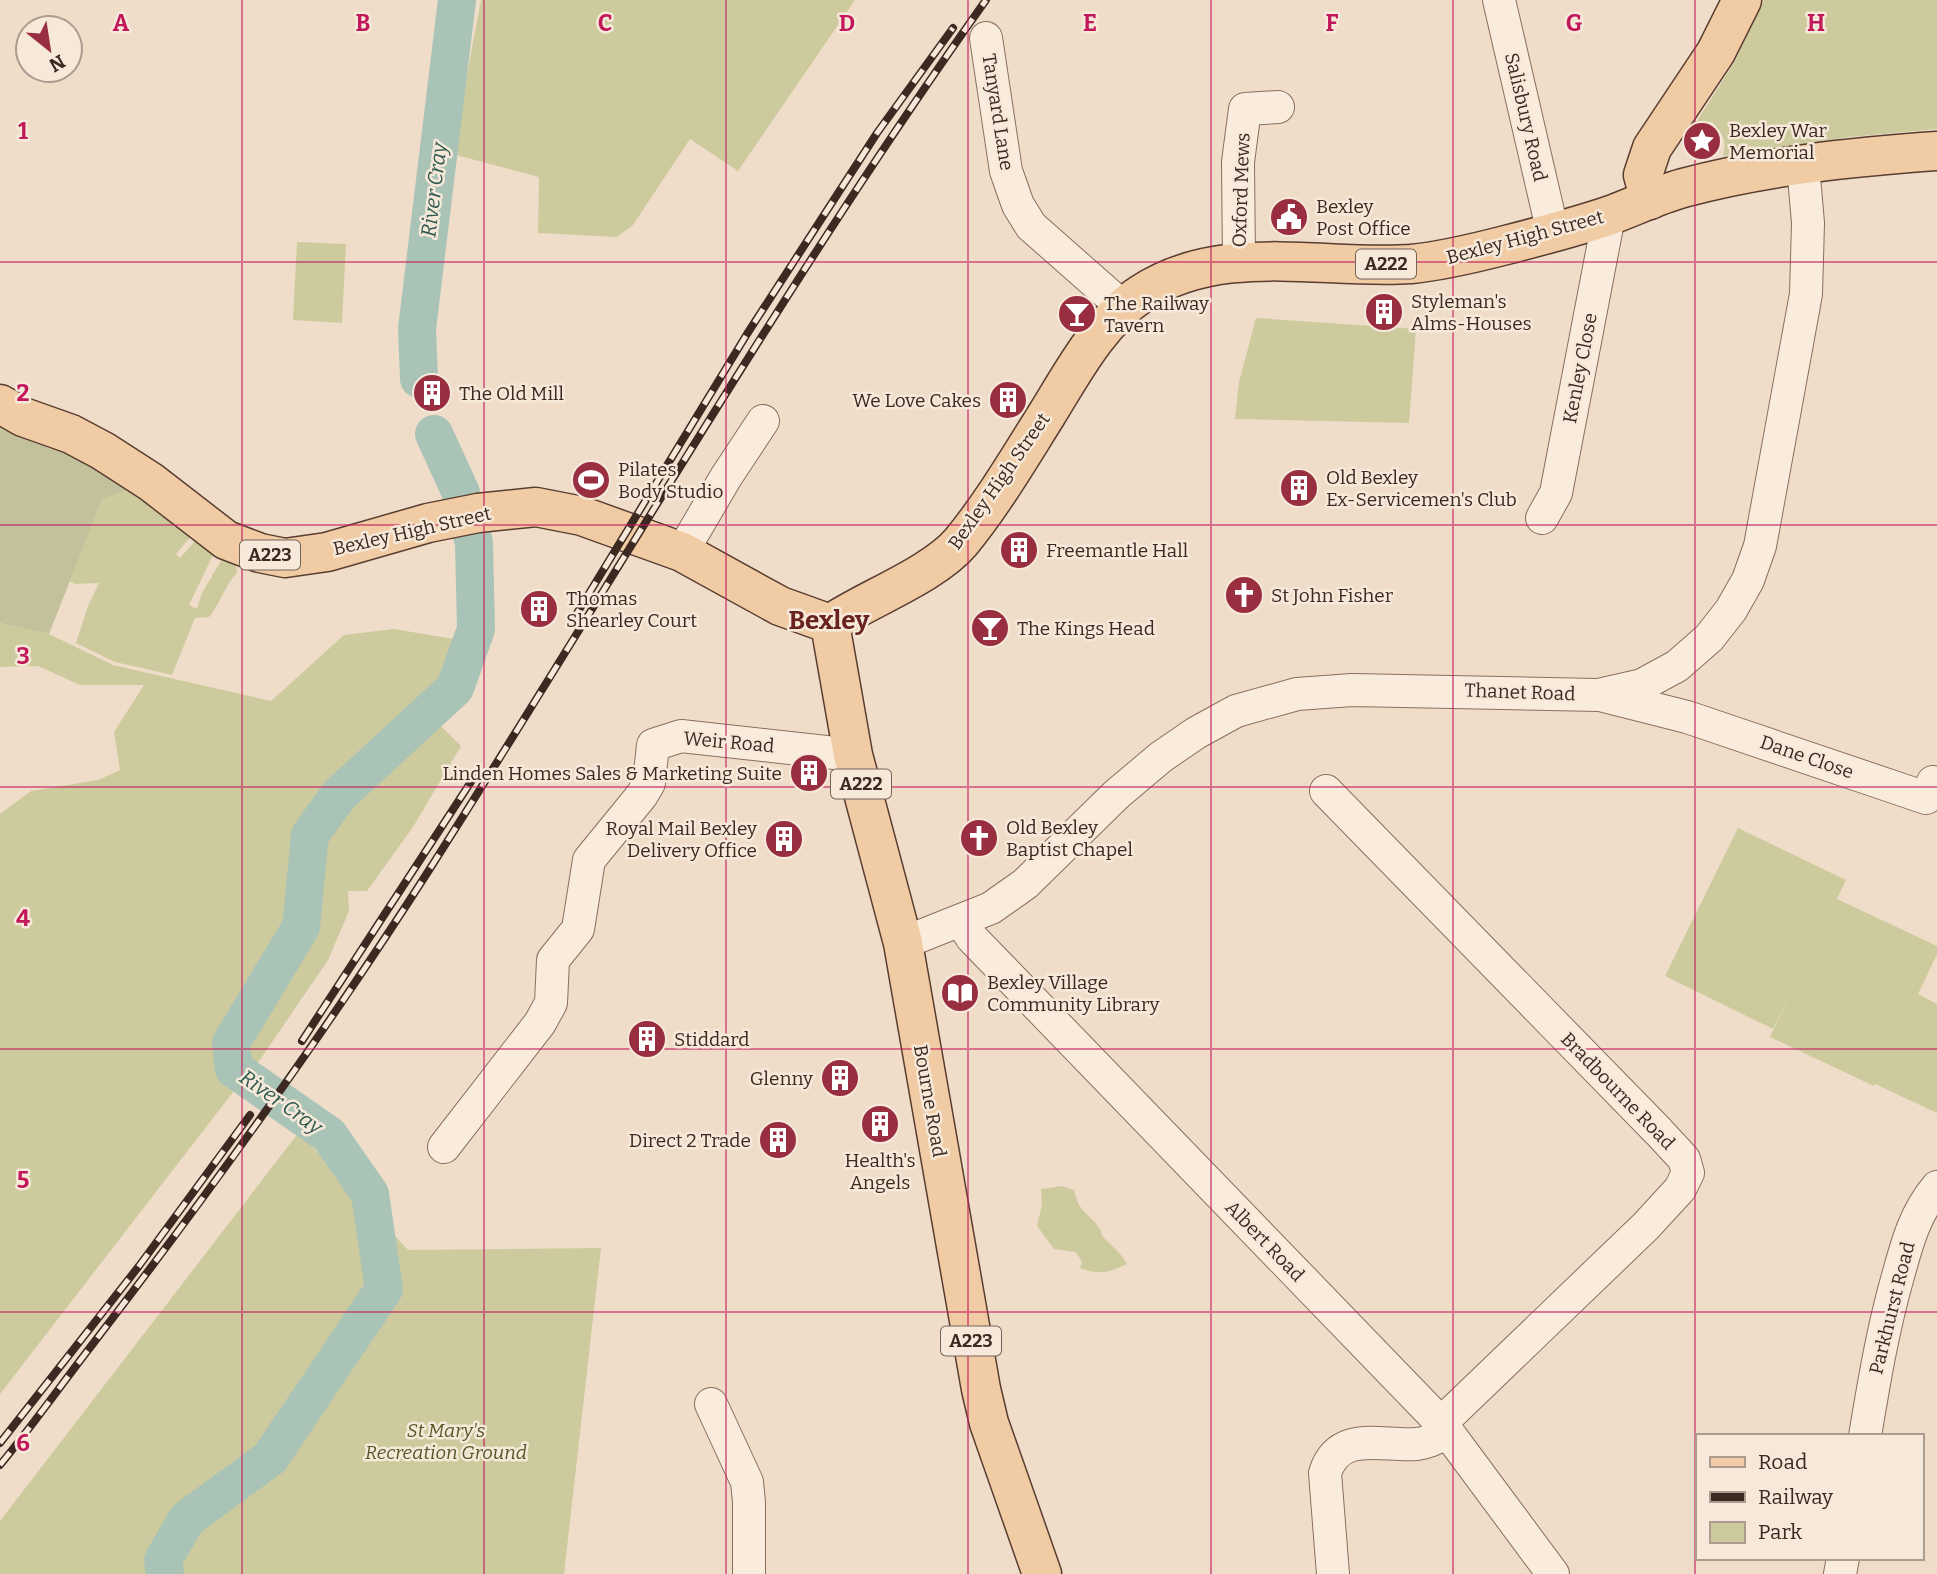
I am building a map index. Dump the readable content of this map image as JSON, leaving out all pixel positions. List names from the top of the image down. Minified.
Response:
{"streets":{"main road":["Bexley High Street","A222","A223","Bourne Road"],"street":["Tanyard Lane","Salisbury Road","Oxford Mews","Kenley Close","Thanet Road","Weir Road","Dane Close","Bradbourne Road","Albert Road","Parkhurst Road"]},"crossings":[["Tanyard Lane","Bexley High Street"],["Salisbury Road","Bexley High Street"],["Oxford Mews","Bexley High Street"],["Bexley High Street","Kenley Close"],["Bexley High Street","Thanet Road"],["Bexley High Street","Bourne Road"],["Thanet Road","Dane Close"],["Thanet Road","Bourne Road"],["Thanet Road","Albert Road"],["Weir Road","Bourne Road"],["Bradbourne Road","Albert Road"]],"districts":["Bexley"],"water":["River Cray"],"parks":["St Mary's Recreation Ground"],"places":{"place":["Bexley War Memorial"],"public building":["Bexley Post Office"],"building":["Styleman's Alms-Houses","The Old Mill","We Love Cakes","Old Bexley Ex-Servicemen's Club","Freemantle Hall","Thomas Shearley Court","Linden Homes Sales & Marketing Suite","Royal Mail Bexley Delivery Office","Stiddard","Glenny","Health's Angels","Direct 2 Trade"],"bar":["The Railway Tavern","The Kings Head"],"sports":["Pilates Body Studio"],"church":["St John Fisher","Old Bexley Baptist Chapel"],"library":["Bexley Village Community Library"]},"legend":["Road","Railway","Park"],"north":"bottom right","grid":{"columns":["A","B","C","D","E","F","G","H"],"rows":["1","2","3","4","5","6"]}}
